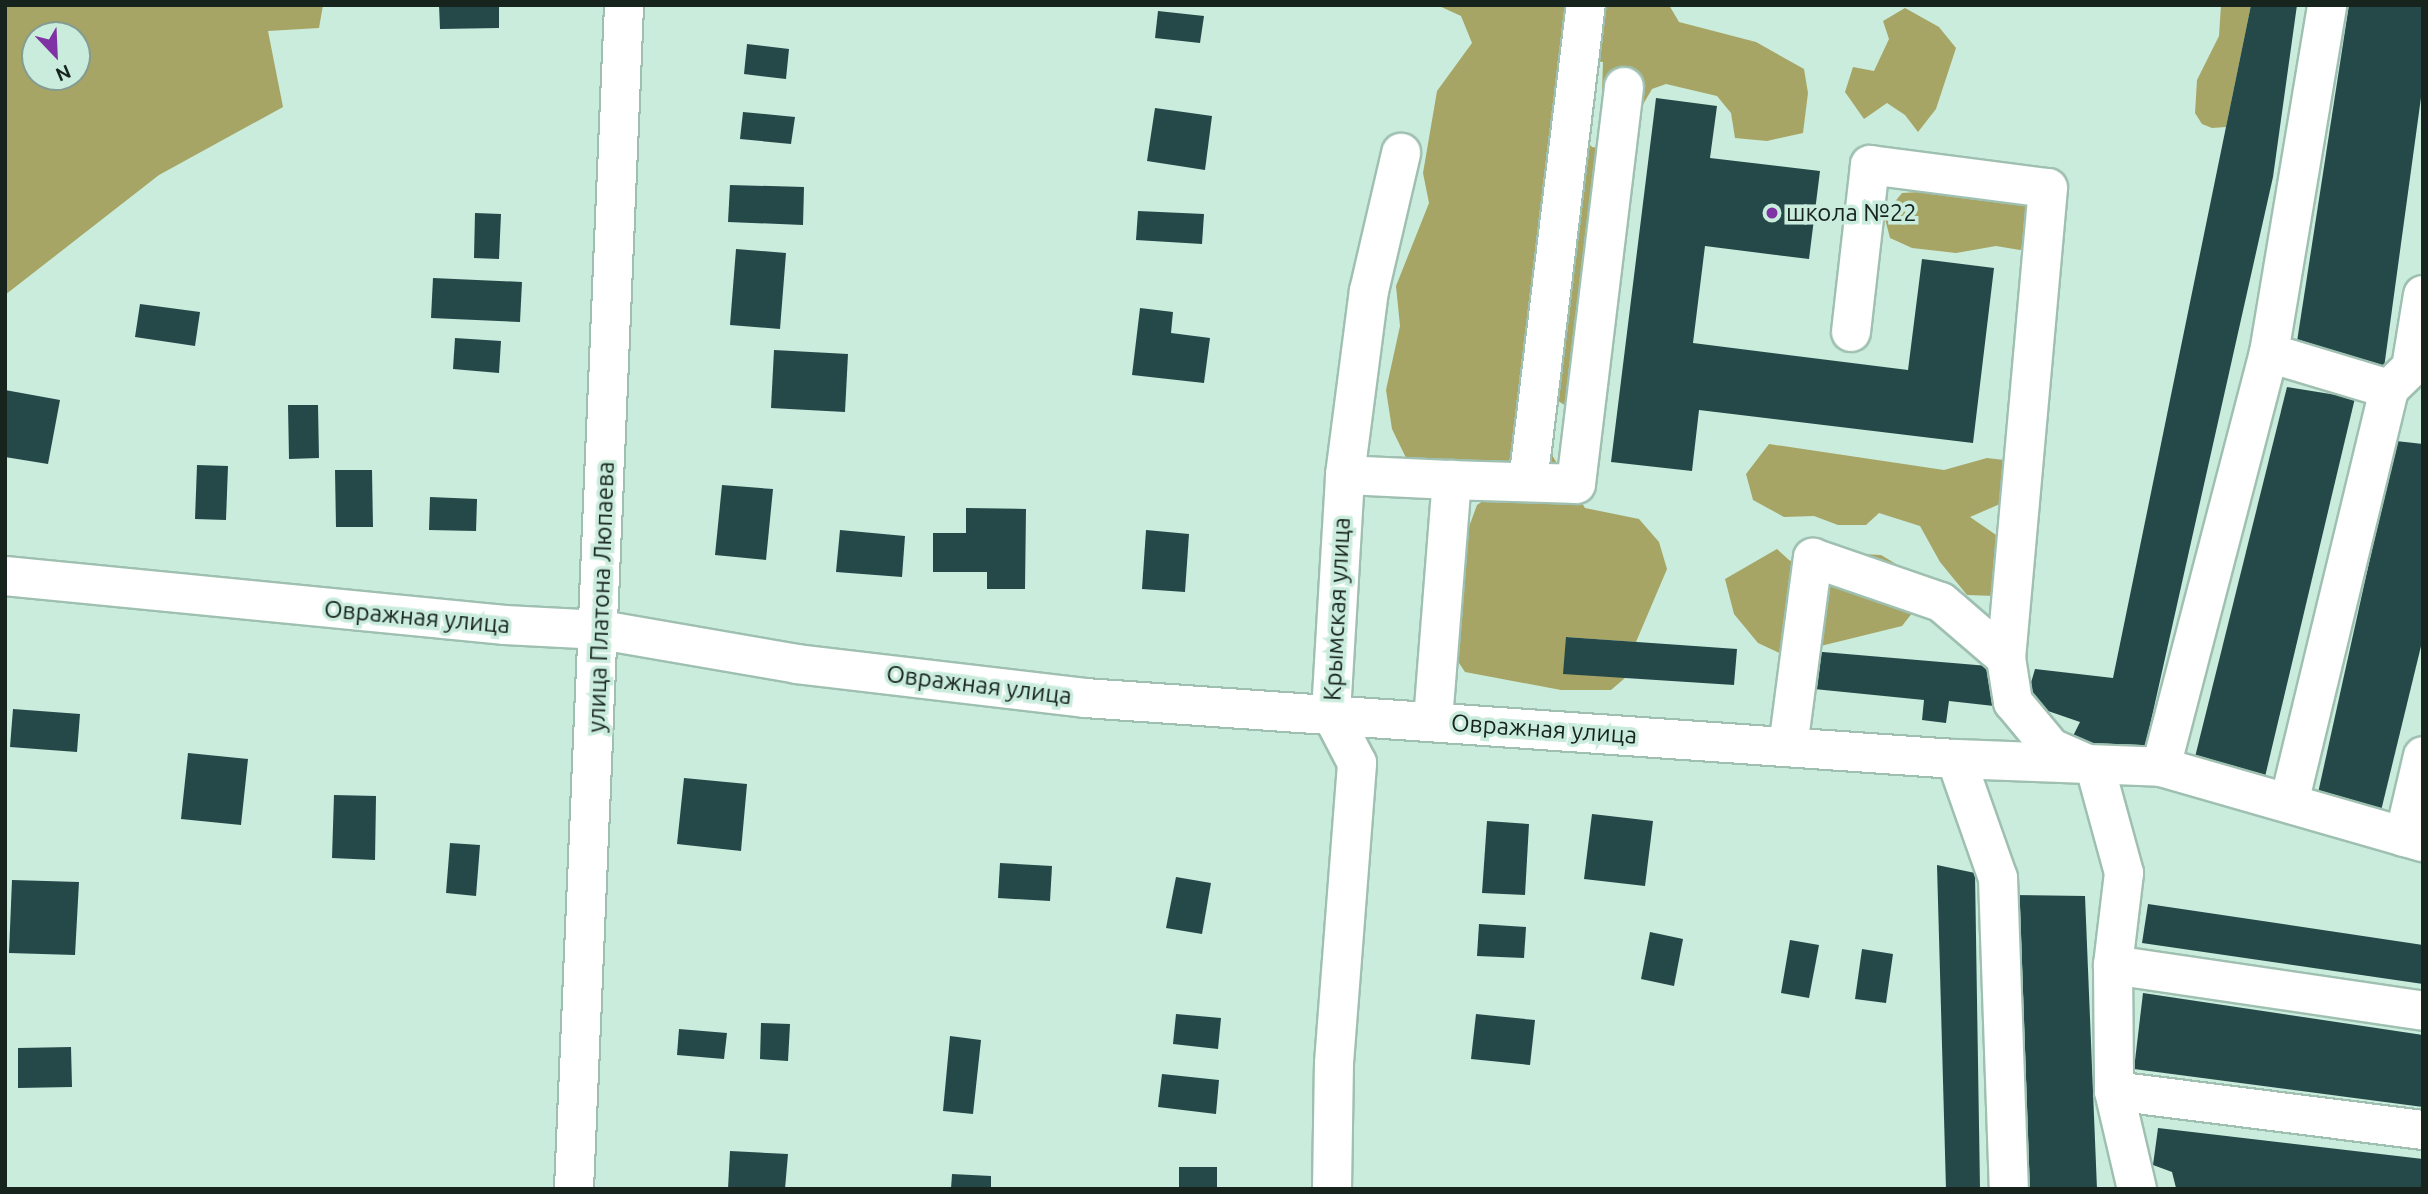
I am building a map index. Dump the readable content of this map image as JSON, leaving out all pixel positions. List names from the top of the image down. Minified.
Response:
{"streets":{"street":["улица Платона Люпаева","Крымская улица","Овражная улица"]},"crossings":[["улица Платона Люпаева","Овражная улица"],["Крымская улица","Овражная улица"]],"places":["школа №22"],"north":"bottom right"}
